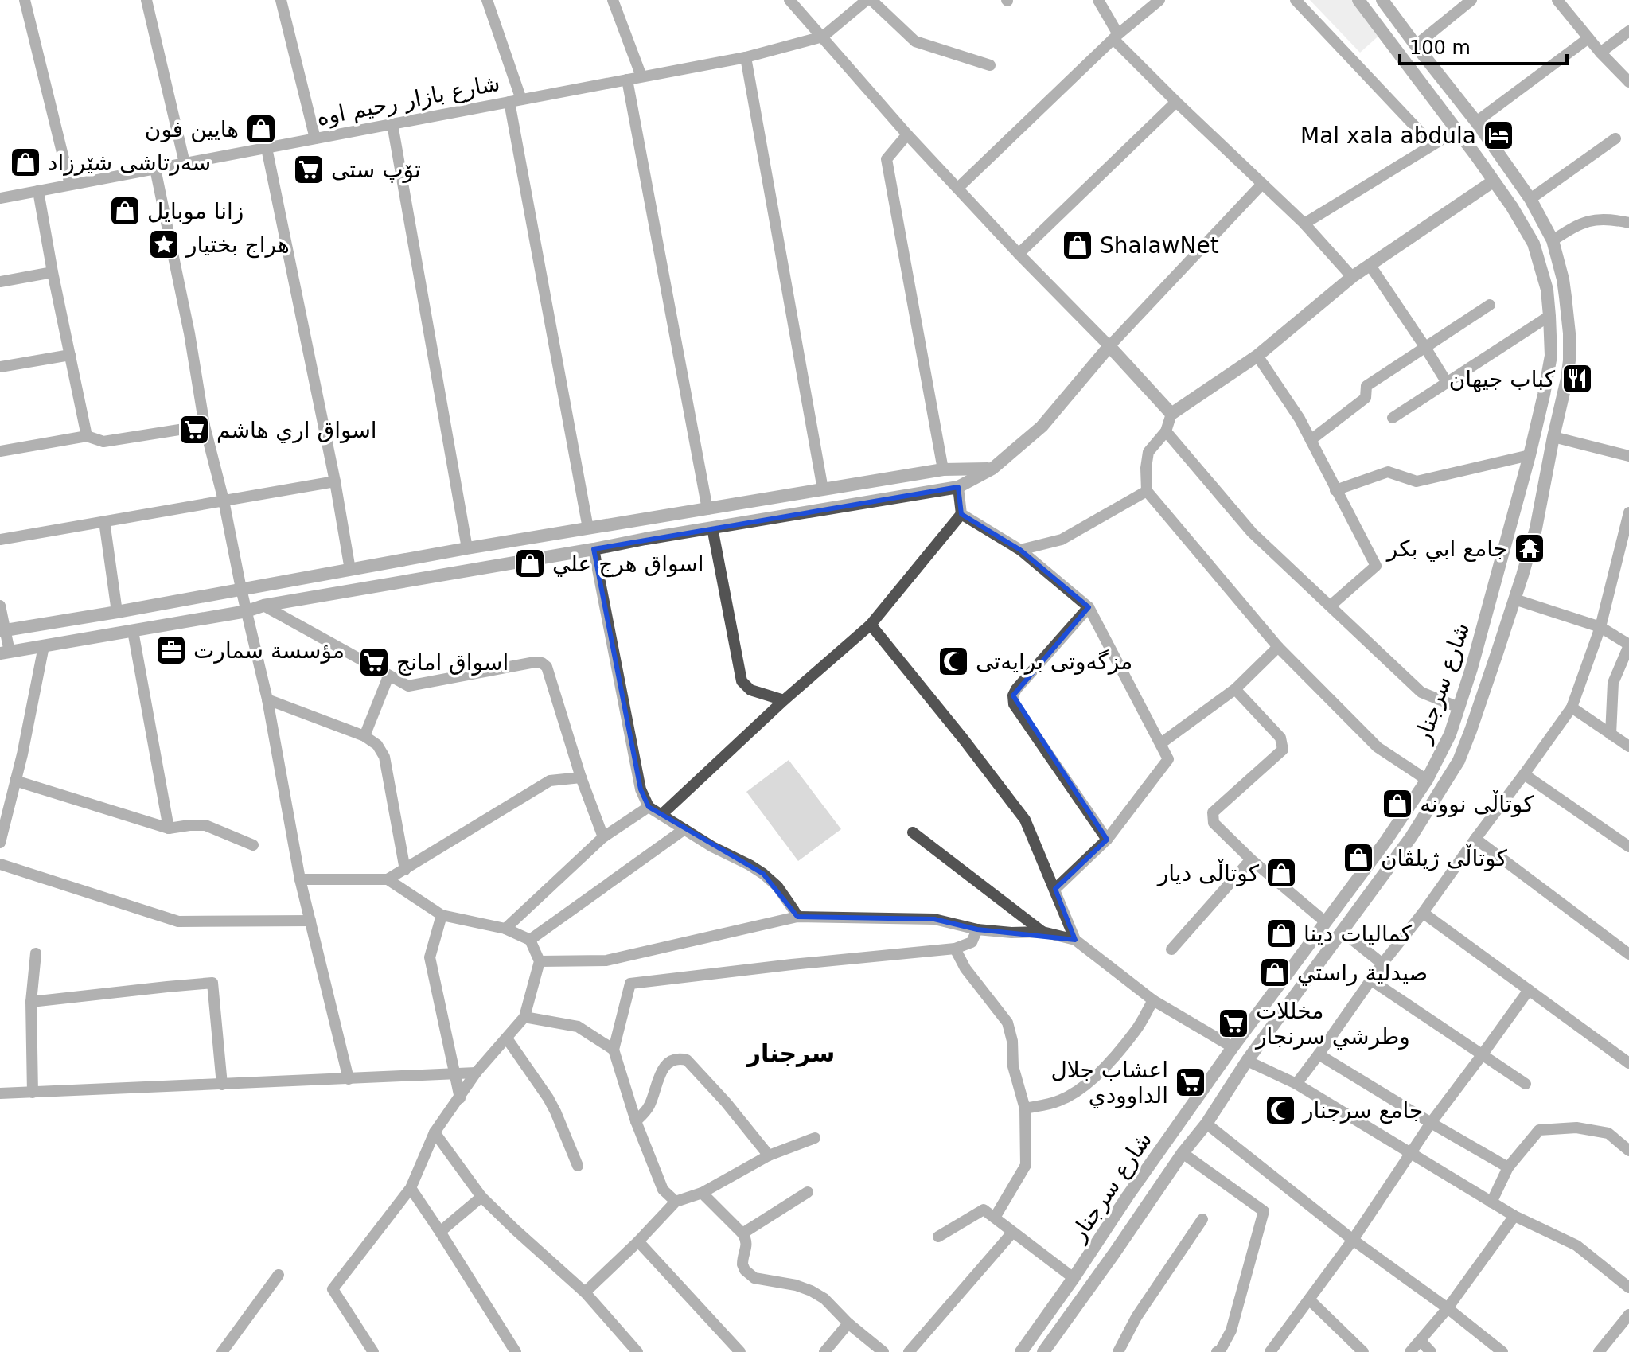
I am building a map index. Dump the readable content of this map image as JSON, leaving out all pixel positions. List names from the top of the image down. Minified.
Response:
{"streets":{"street":["شارع بازار رحيم اوه","شارع سرجنار"]},"districts":["سرجنار"],"places":{"shop":["هايين فون","سەرتاشی شێرزاد","زانا موبايل","ShalawNet","اسواق هرج علي","کوتاڵی نوونە","کوتاڵی ژیلڤان","کوتاڵی دیار","كماليات دينا","صيدلية راستي"],"hotel":["Mal xala abdula"],"supermarket":["تۆپ ستی","اسواق اري هاشم","اسواق امانج","مخللات وطرشي سرنجار","اعشاب جلال الداوودي"],"place":["هراج بختيار"],"restaurant":["كباب جيهان"],"temple":["جامع ابي بكر"],"office":["مؤسسة سمارت"],"mosque":["مزگەوتی برایەتی","جامع سرجنار"]},"scale_bar":"100 m"}
